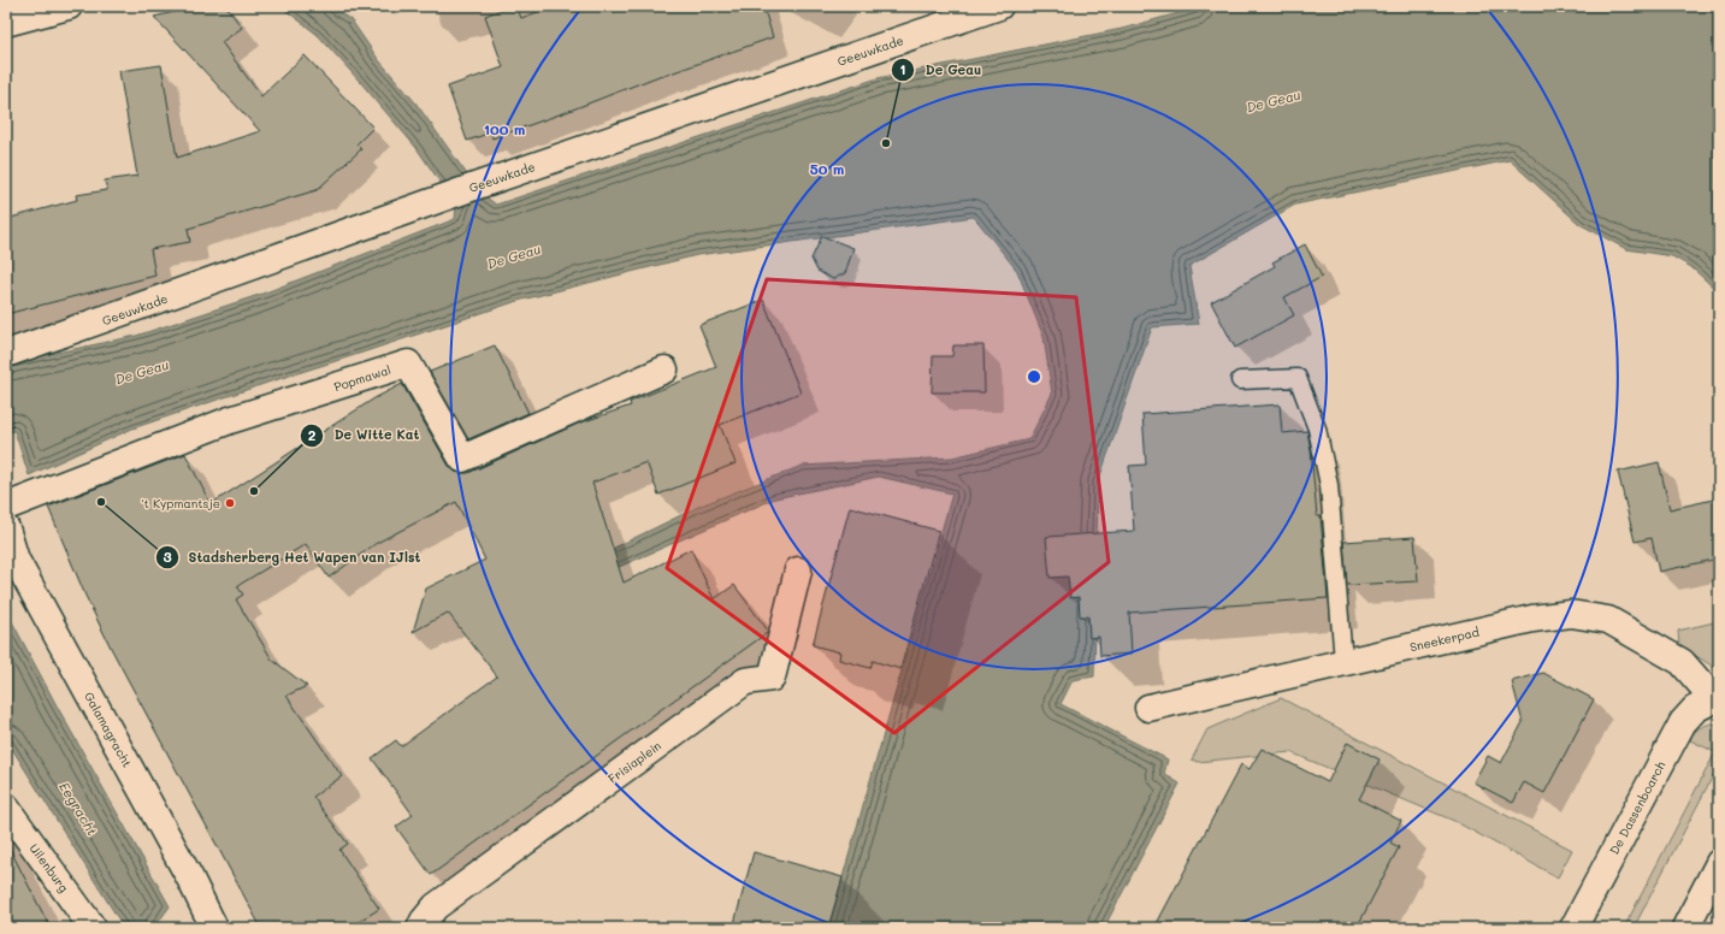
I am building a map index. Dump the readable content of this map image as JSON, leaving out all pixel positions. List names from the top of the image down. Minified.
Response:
{"streets":{"street":["Geeuwkade","Popmawal","Sneekerpad","Galamagracht","Frisiaplein","De Dassenboarch","Uilenburg"]},"crossings":[["Sneekerpad","De Dassenboarch"]],"water":["De Geau","Eegracht"],"places":["De Geau","De Witte Kat","Stadsherberg Het Wapen van IJlst","'t Kypmantsje"],"rings":["100 m","50 m"]}
